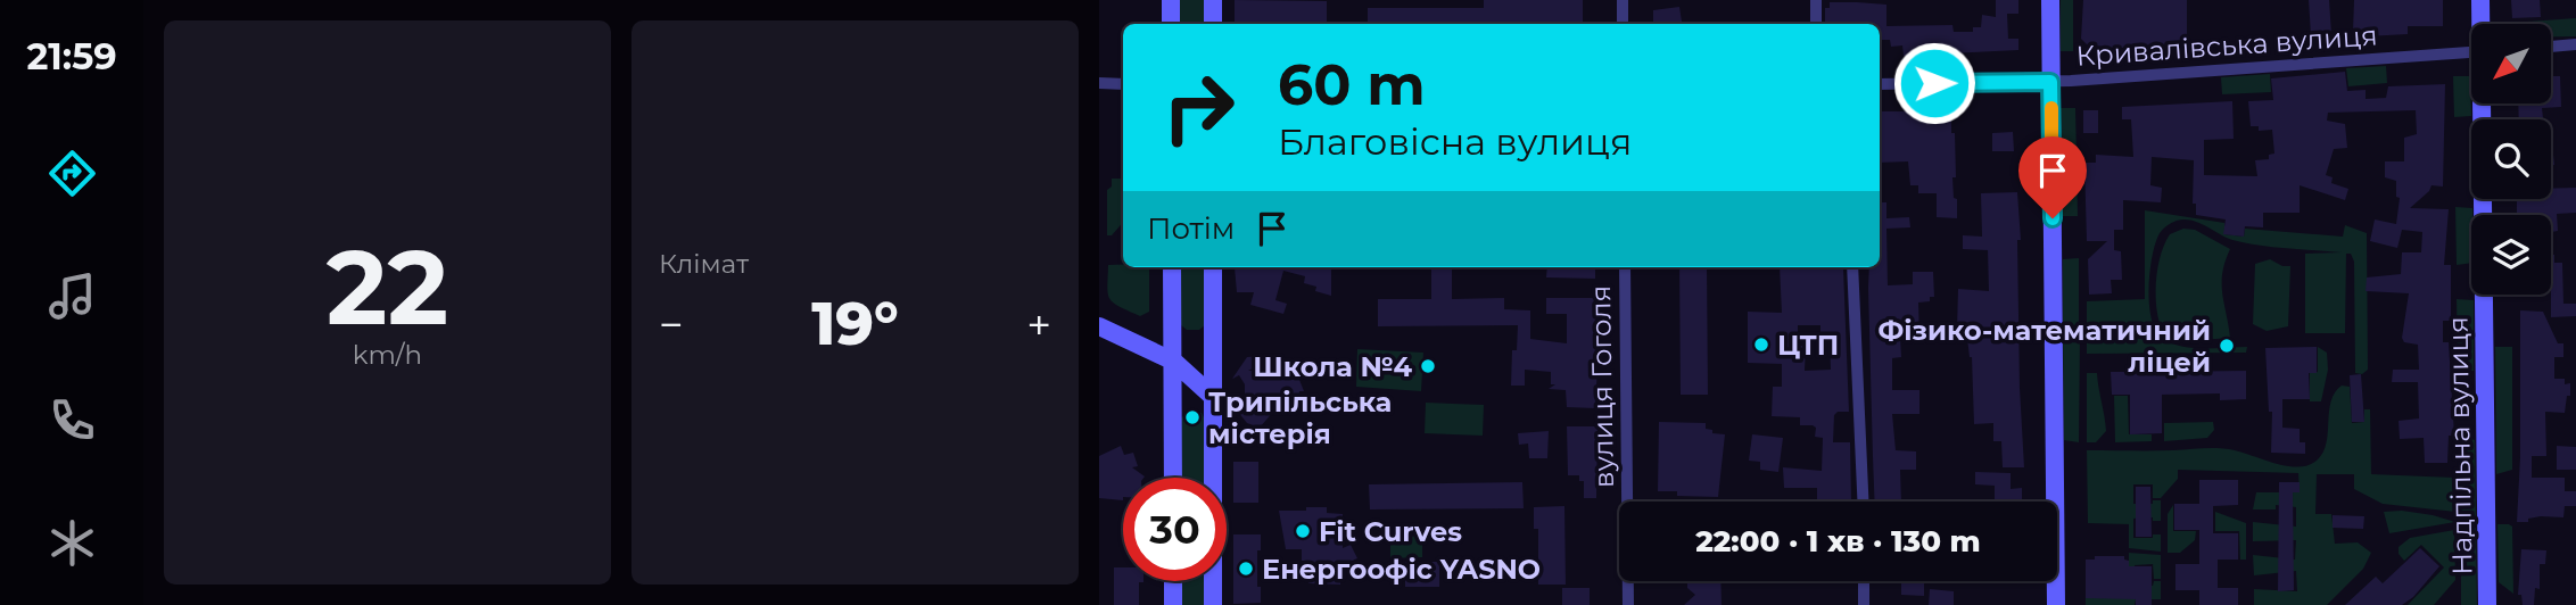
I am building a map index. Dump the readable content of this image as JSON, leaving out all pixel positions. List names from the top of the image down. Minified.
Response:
{"streets":{"main road":["Надпільна вулиця"],"street":["Кривалівська вулиця","вулиця Гоголя"]},"places":["ЦТП","Фізико-математичний ліцей","Школа №4","Трипільська містерія","Fit Curves","Енергоофіс YASNO"],"north":"bottom left","page":{"tabs":"21:59","tile":[["22","km/h"],"Клімат"],"turn":["60 m","Благовісна вулиця"],"then":"Потім","heat":["−","19°","+"],"limit":"30","trip":"22:00 · 1 хв · 130 m"}}
